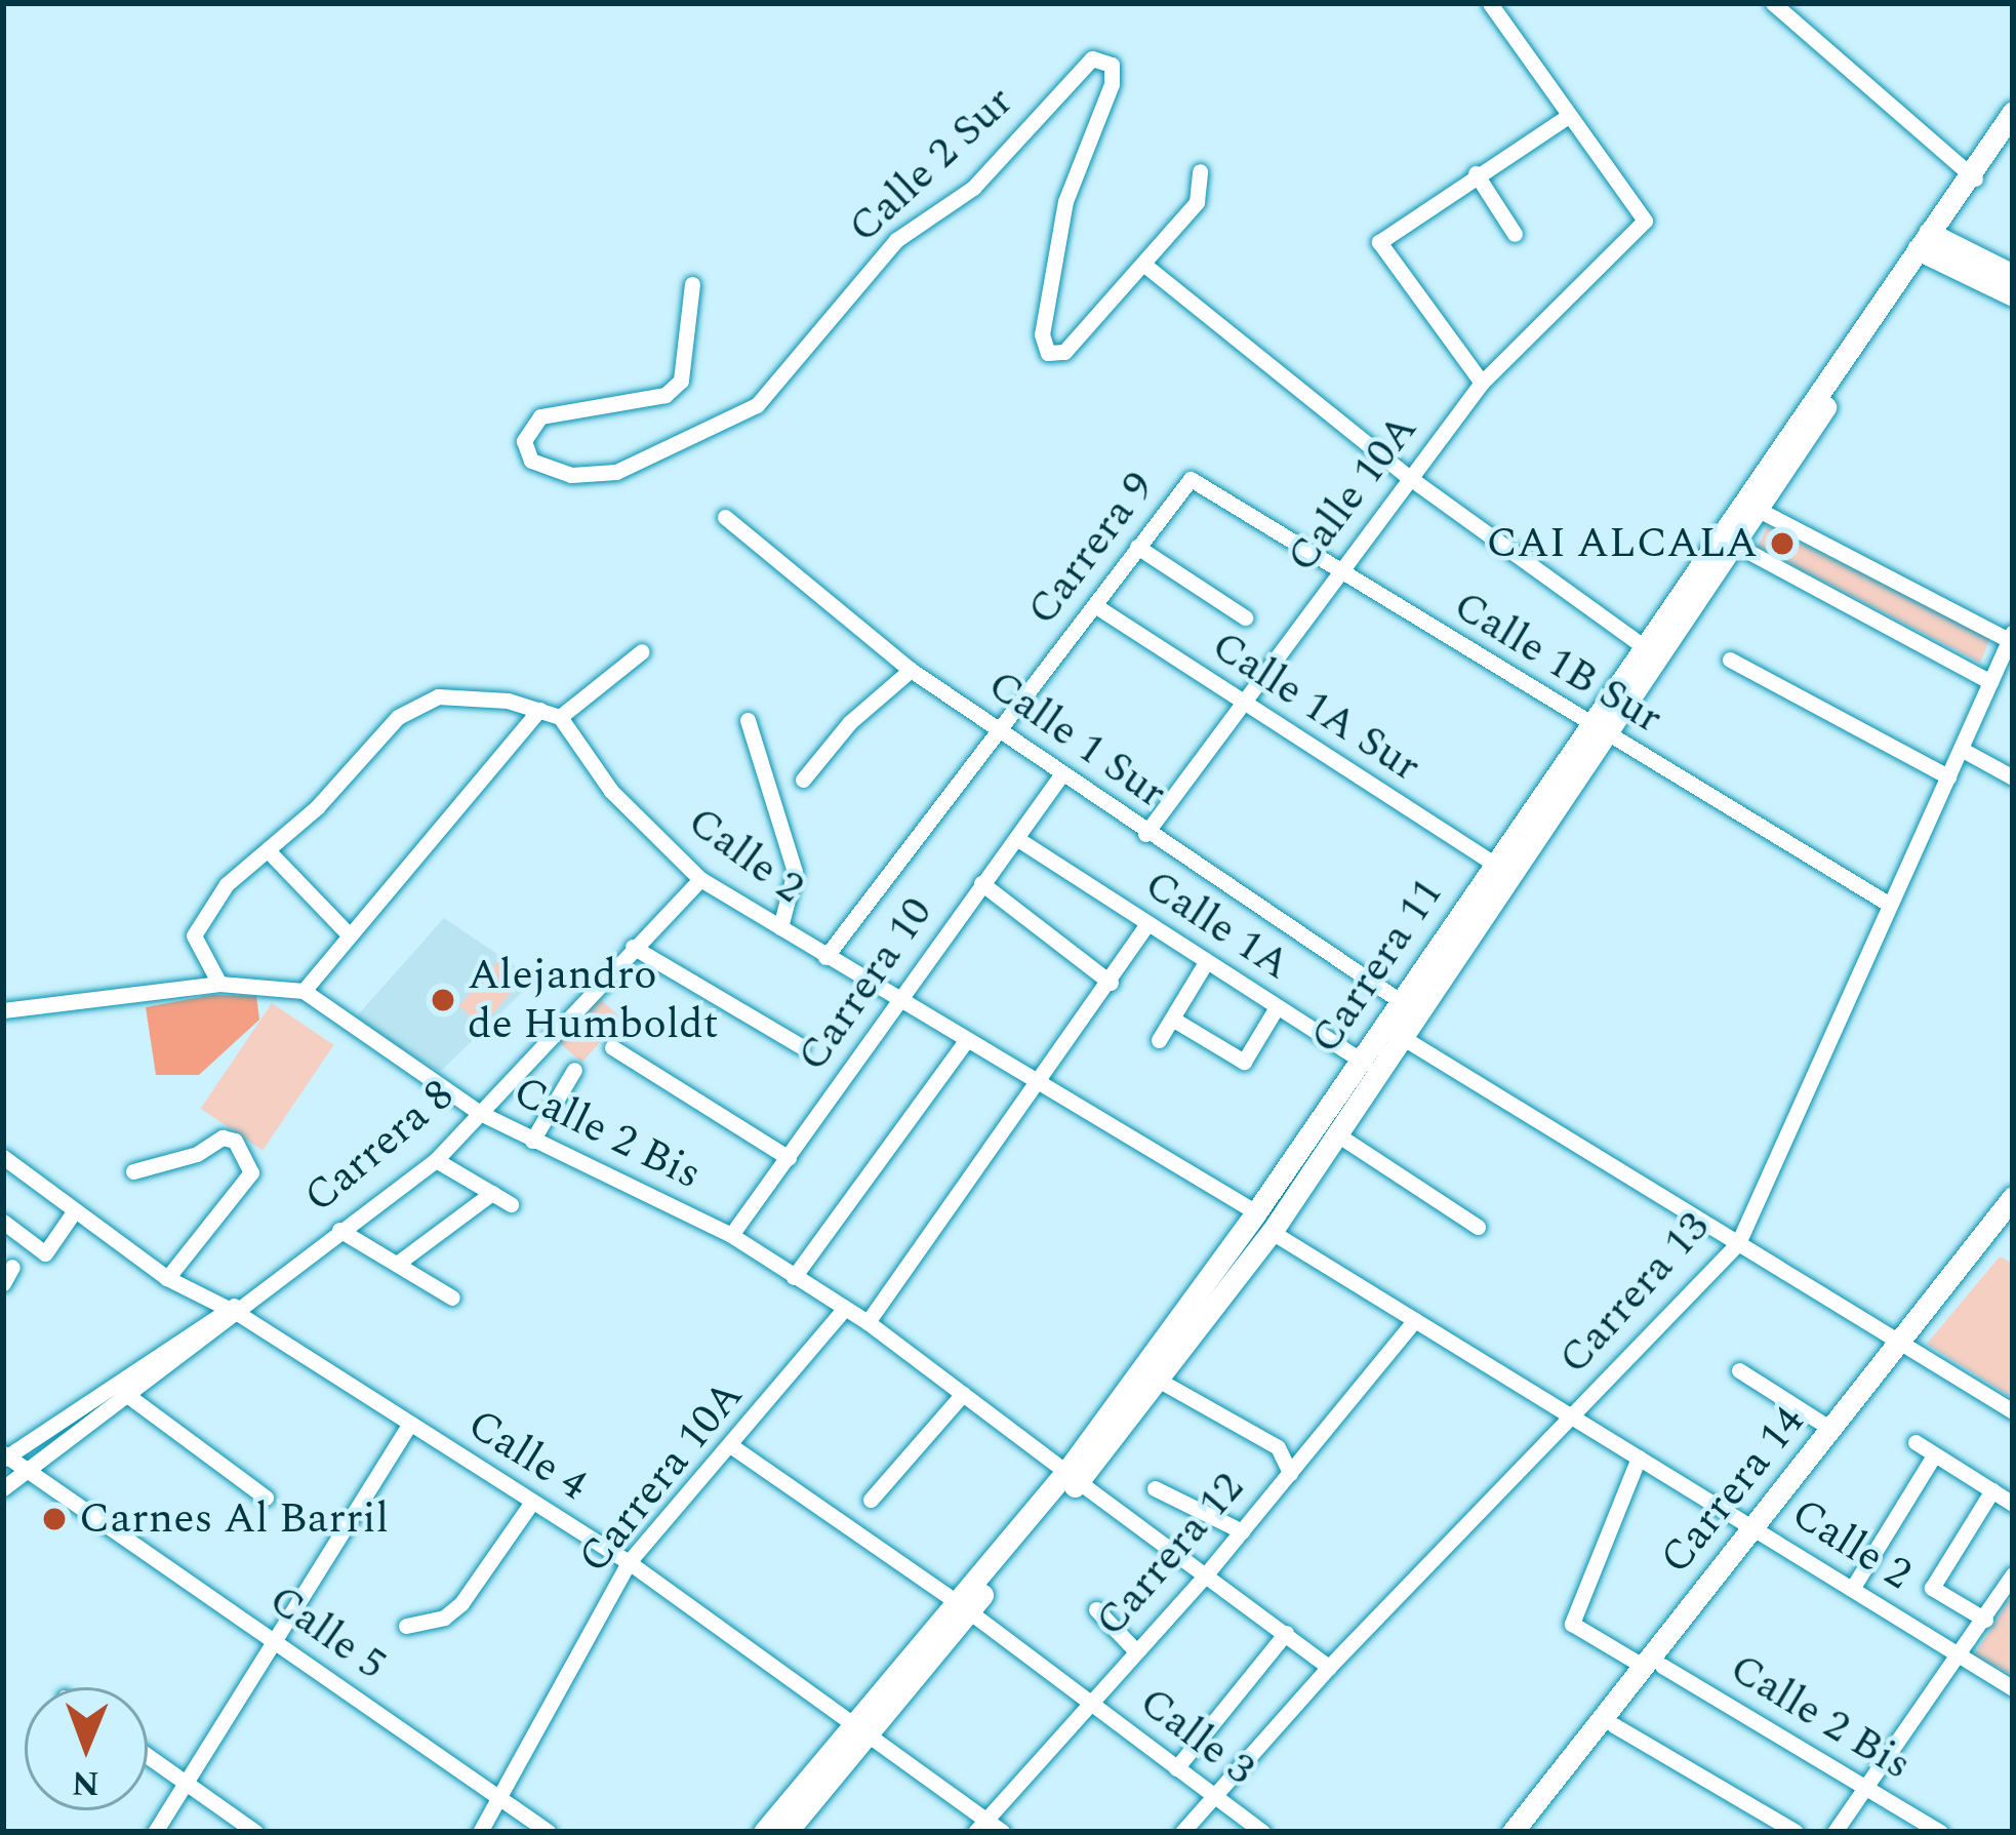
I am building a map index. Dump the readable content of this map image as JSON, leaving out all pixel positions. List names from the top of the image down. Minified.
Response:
{"streets":{"main road":["Carrera 11","Carrera 14"],"street":["Calle 2 Sur","Calle 10A","Carrera 9","Calle 1B Sur","Calle 1A Sur","Calle 1 Sur","Calle 2","Calle 1A","Carrera 10","Calle 2 Bis","Carrera 8","Carrera 13","Calle 4","Carrera 10A","Carrera 12","Calle 5","Calle 3"]},"crossings":[["Calle 10A","Calle 1B Sur"],["Calle 10A","Calle 1A Sur"],["Calle 10A","Calle 1 Sur"],["Carrera 9","Calle 1B Sur"],["Carrera 9","Calle 1A Sur"],["Carrera 9","Calle 1 Sur"],["Carrera 9","Calle 2"],["Calle 1B Sur","Carrera 11"],["Calle 1B Sur","Carrera 13"],["Calle 1A Sur","Carrera 11"],["Calle 1 Sur","Carrera 11"],["Calle 1 Sur","Carrera 10"],["Calle 2","Carrera 11"],["Calle 2","Carrera 10"],["Calle 2","Calle 2 Bis"],["Calle 2","Carrera 8"],["Calle 2","Carrera 13"],["Calle 2","Carrera 14"],["Calle 2","Carrera 12"],["Calle 1A","Carrera 11"],["Calle 1A","Carrera 10"],["Carrera 11","Calle 2 Bis"],["Carrera 11","Calle 4"],["Carrera 11","Calle 3"],["Carrera 10","Calle 2 Bis"],["Calle 2 Bis","Carrera 8"],["Calle 2 Bis","Carrera 13"],["Calle 2 Bis","Carrera 10A"],["Calle 2 Bis","Carrera 14"],["Calle 2 Bis","Carrera 12"],["Carrera 8","Calle 4"],["Carrera 8","Calle 5"],["Carrera 13","Calle 3"],["Calle 4","Carrera 10A"],["Calle 4","Carrera 12"],["Carrera 10A","Calle 5"],["Carrera 10A","Calle 3"],["Carrera 12","Calle 3"]],"places":["CAI ALCALA","Alejandro de Humboldt","Carnes Al Barril"],"north":"bottom"}
